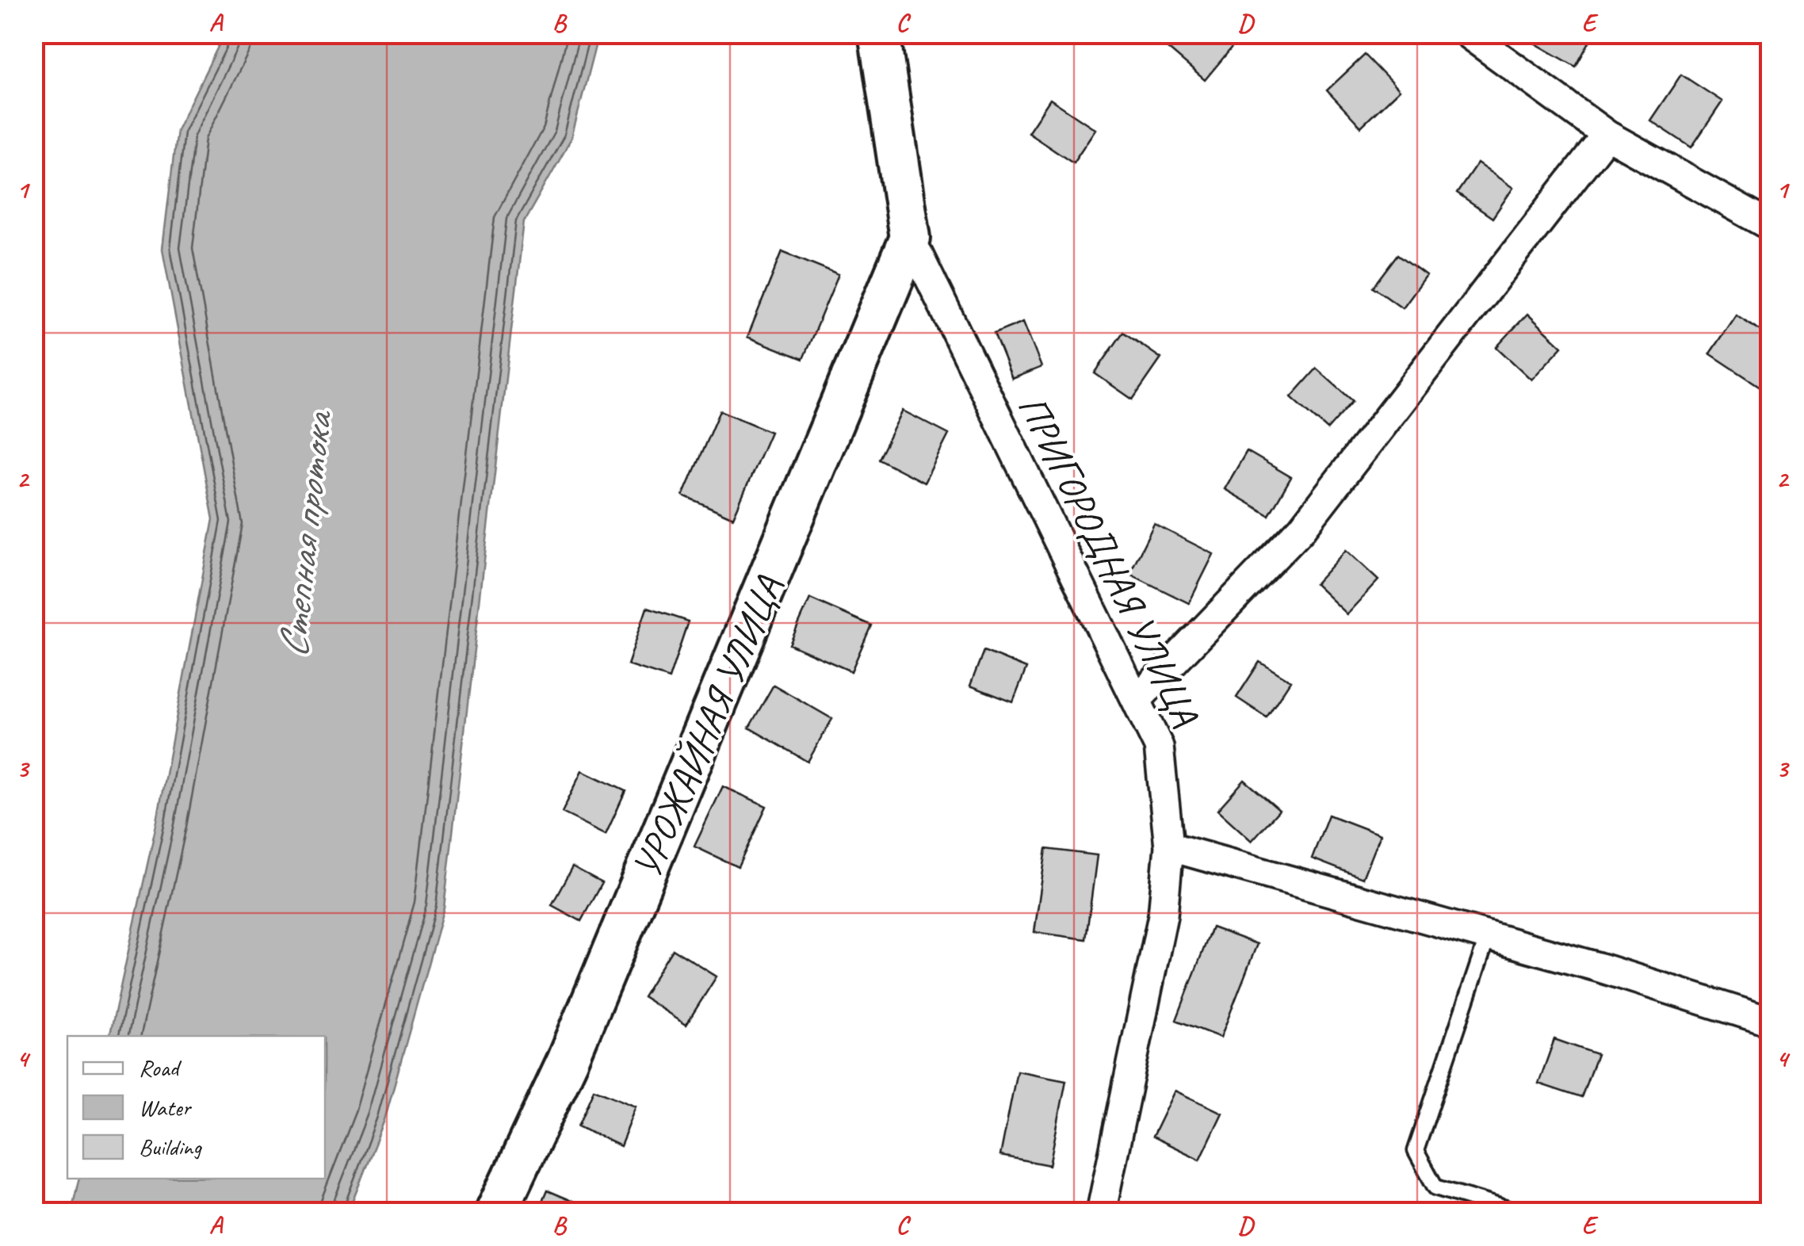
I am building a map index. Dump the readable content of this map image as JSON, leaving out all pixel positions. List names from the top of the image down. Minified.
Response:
{"streets":{"street":["ПРИГОРОДНАЯ УЛИЦА","УРОЖАЙНАЯ УЛИЦА"]},"crossings":[["ПРИГОРОДНАЯ УЛИЦА","УРОЖАЙНАЯ УЛИЦА"]],"water":["Степная протока"],"legend":["Road","Water","Building"],"grid":{"columns":["A","B","C","D","E"],"rows":["1","2","3","4"]}}
